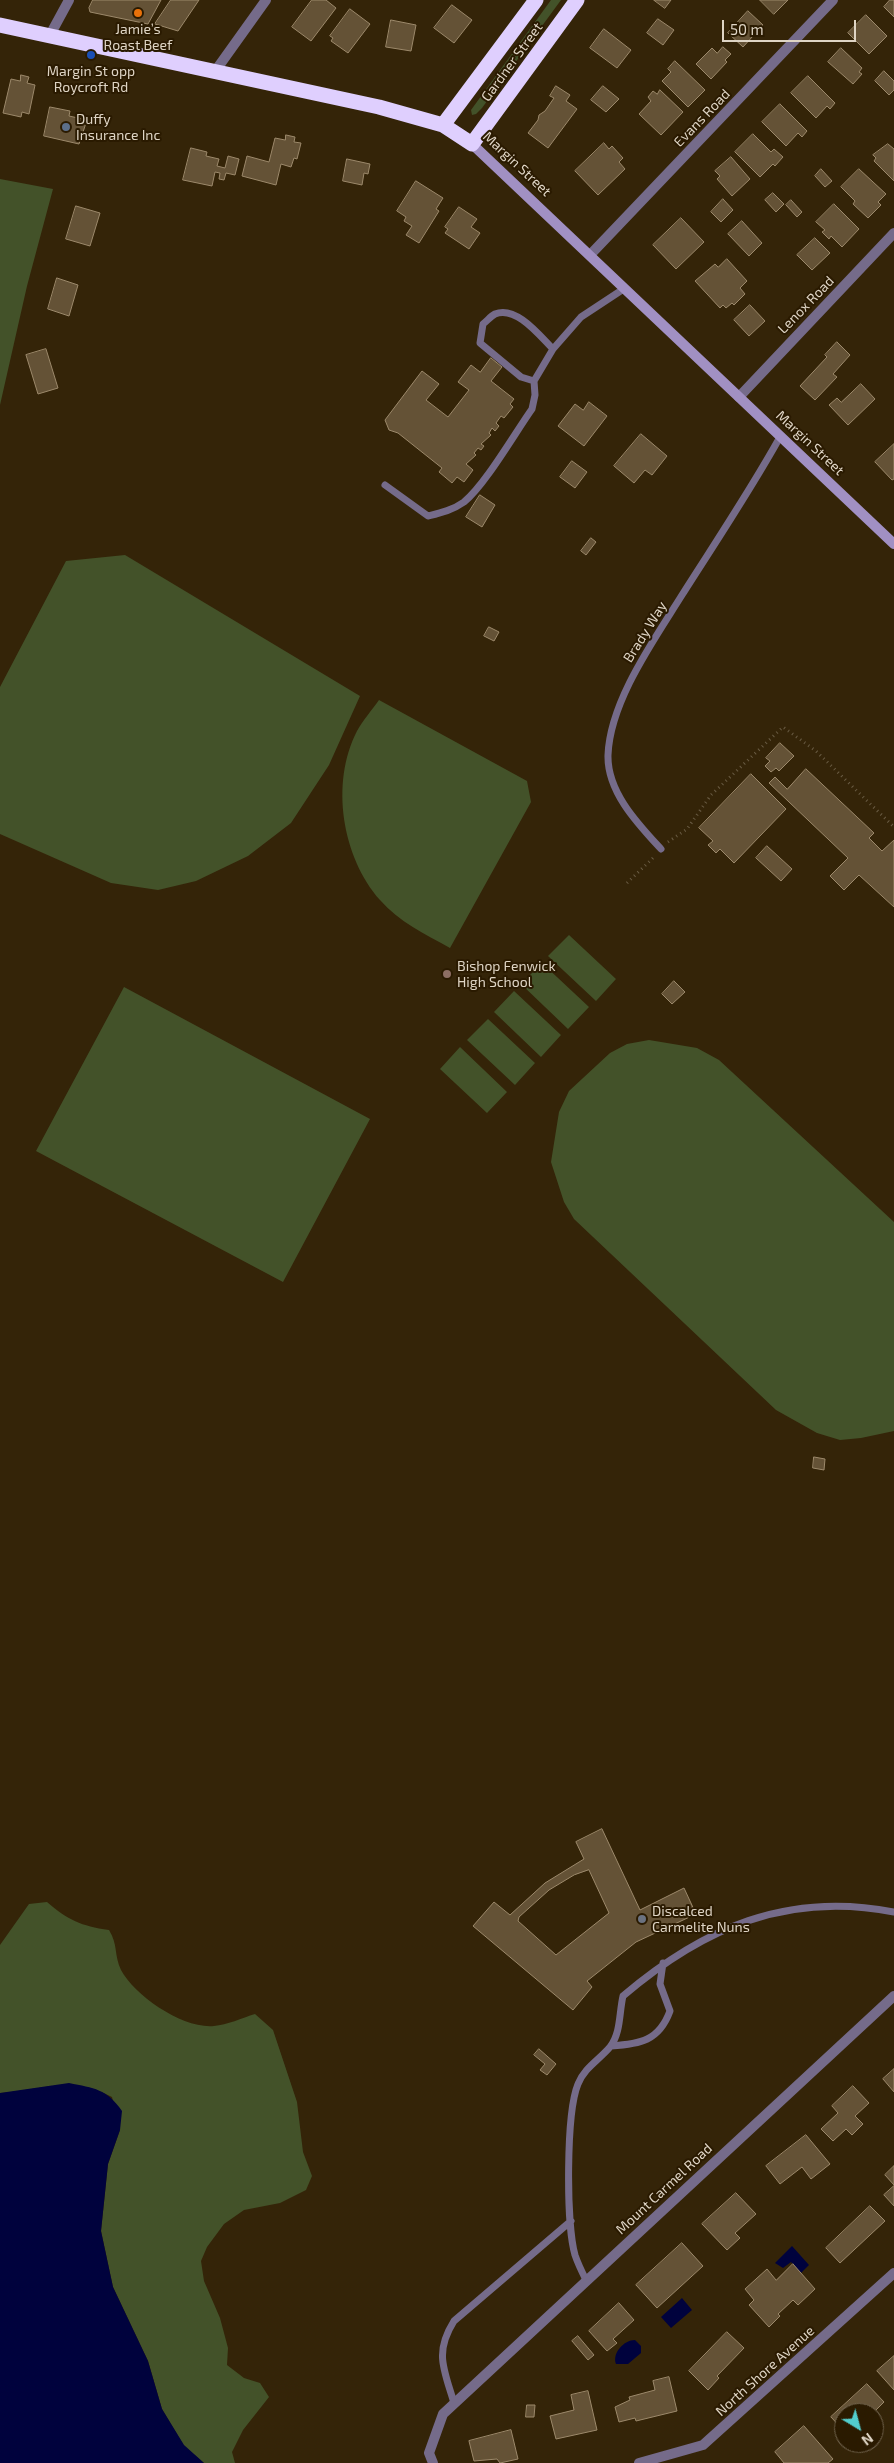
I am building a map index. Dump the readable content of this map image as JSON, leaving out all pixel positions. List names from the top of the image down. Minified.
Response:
{"streets":{"highway":["Gardner Street","Margin Street"],"street":["Evans Road","Lenox Road","Mount Carmel Road","North Shore Avenue"],"lane":["Brady Way"]},"crossings":[["Gardner Street","Margin Street"],["Evans Road","Margin Street"],["Margin Street","Lenox Road"],["Margin Street","Brady Way"]],"places":["Jamie’s Roast Beef","Margin St opp Roycroft Rd","Duffy Insurance Inc","Bishop Fenwick High School","Discalced Carmelite Nuns"],"scale_bar":"50 m","north":"bottom right"}
